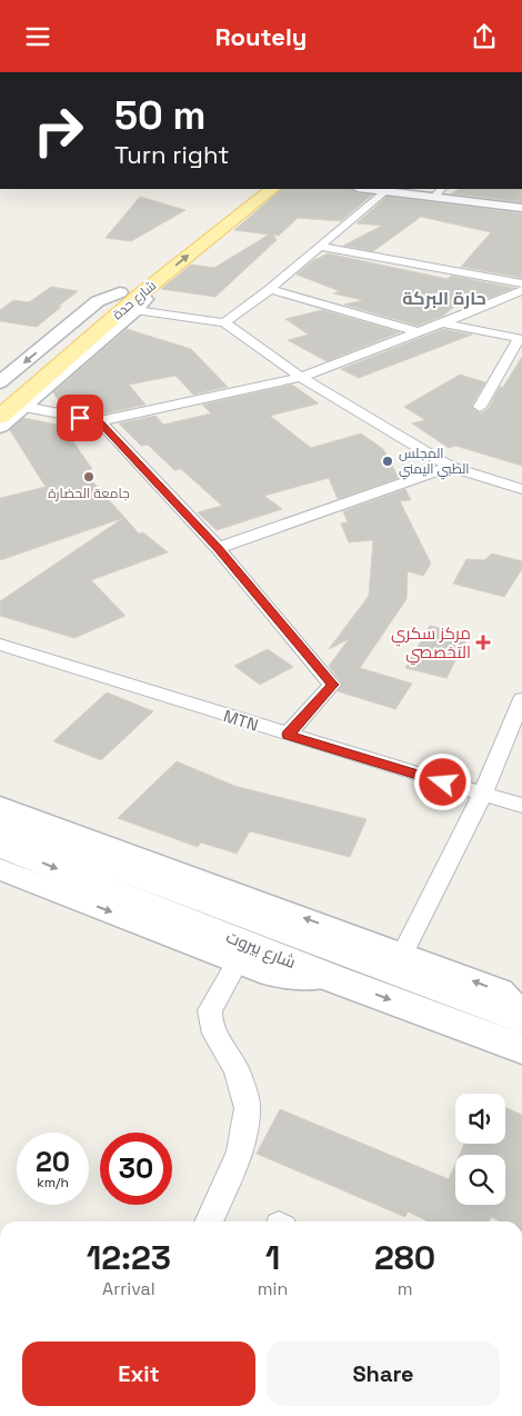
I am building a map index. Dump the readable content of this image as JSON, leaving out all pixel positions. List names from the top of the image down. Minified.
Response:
{"streets":{"main road":["شارع حدة","شارع بيروت"],"street":["MTN"]},"districts":["حارة البركة"],"places":{"other":["المجلس الطبي اليمني","جامعة الحضارة"],"health":["مركز سكري التخصصي"]},"page":{"header":"Routely","turn":["50 m","Turn right"],"speed":"20 km/h","limit":"30","eta":["12:23","Arrival","1","min","280","m"],"buttons":["Exit","Share"]}}
